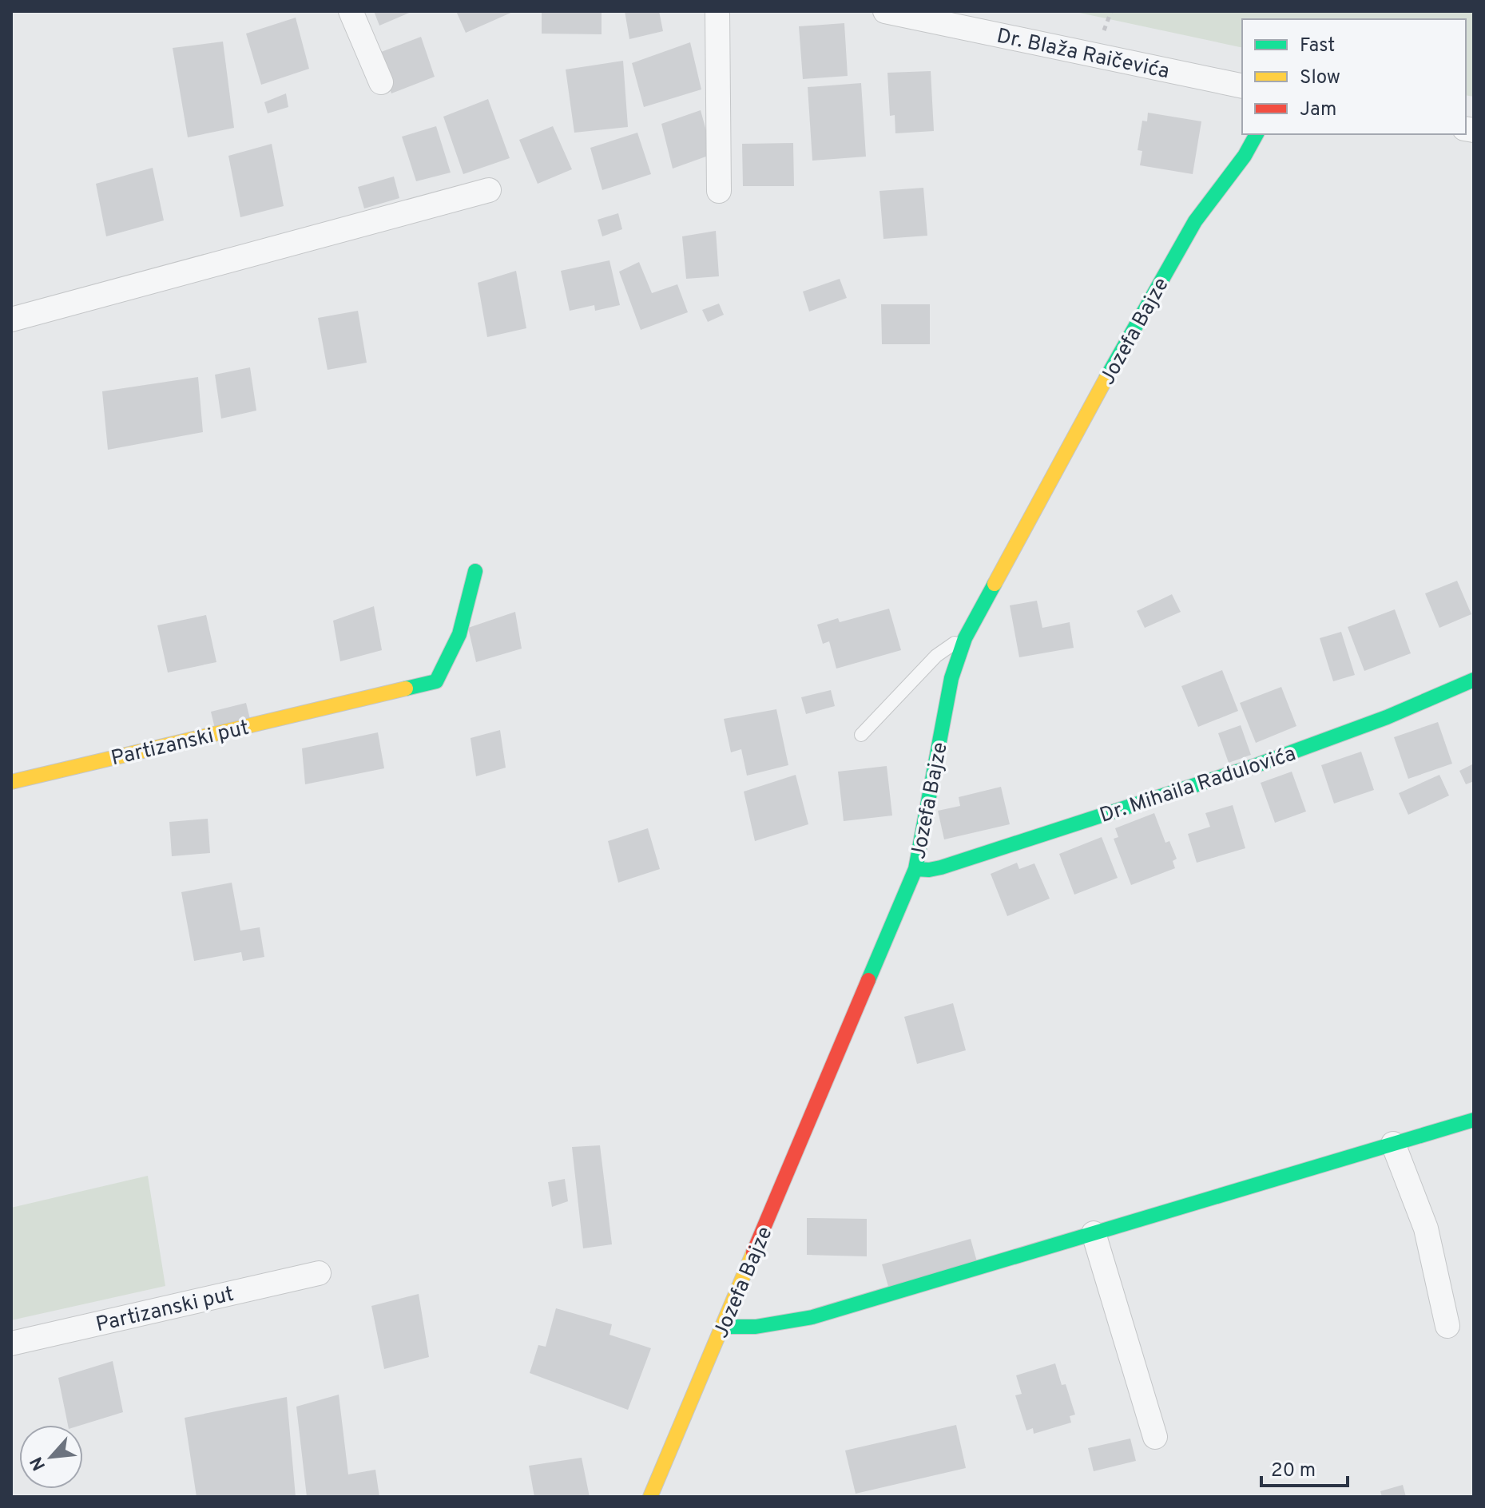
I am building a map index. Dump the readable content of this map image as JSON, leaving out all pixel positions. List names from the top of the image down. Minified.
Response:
{"streets":{"street":["Dr. Blaža Raičevića","Jozefa Bajze","Partizanski put","Dr. Mihaila Radulovića"]},"crossings":[["Jozefa Bajze","Dr. Mihaila Radulovića"]],"legend":["Fast","Slow","Jam"],"scale_bar":"20 m","north":"bottom left"}
